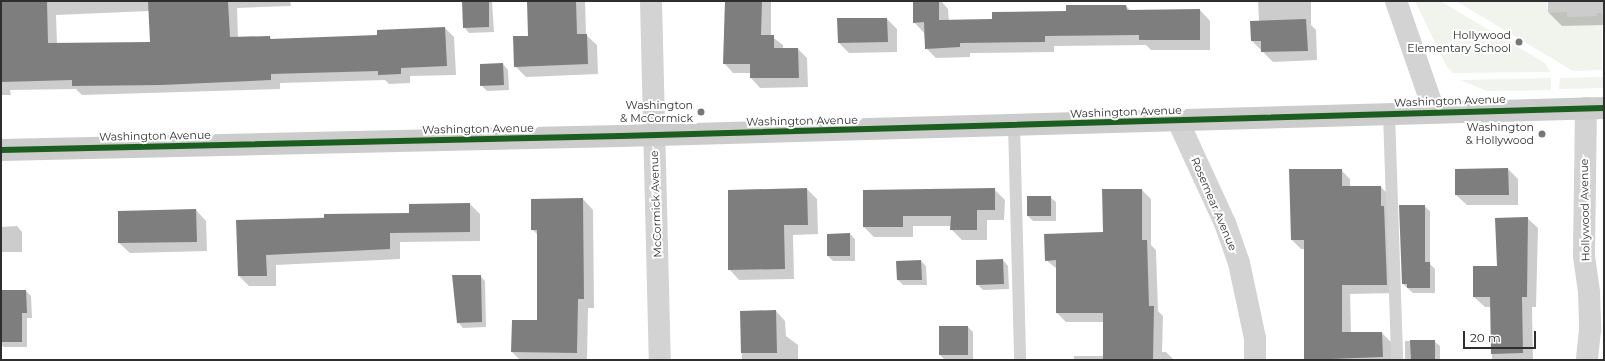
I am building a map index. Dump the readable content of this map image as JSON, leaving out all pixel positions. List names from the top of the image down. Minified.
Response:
{"streets":{"street":["Washington Avenue","McCormick Avenue","Rosemear Avenue","Hollywood Avenue"]},"crossings":[["Washington Avenue","McCormick Avenue"],["Washington Avenue","Rosemear Avenue"],["Washington Avenue","Hollywood Avenue"]],"places":["Hollywood Elementary School","Washington & McCormick","Washington & Hollywood"],"scale_bar":"20 m"}
